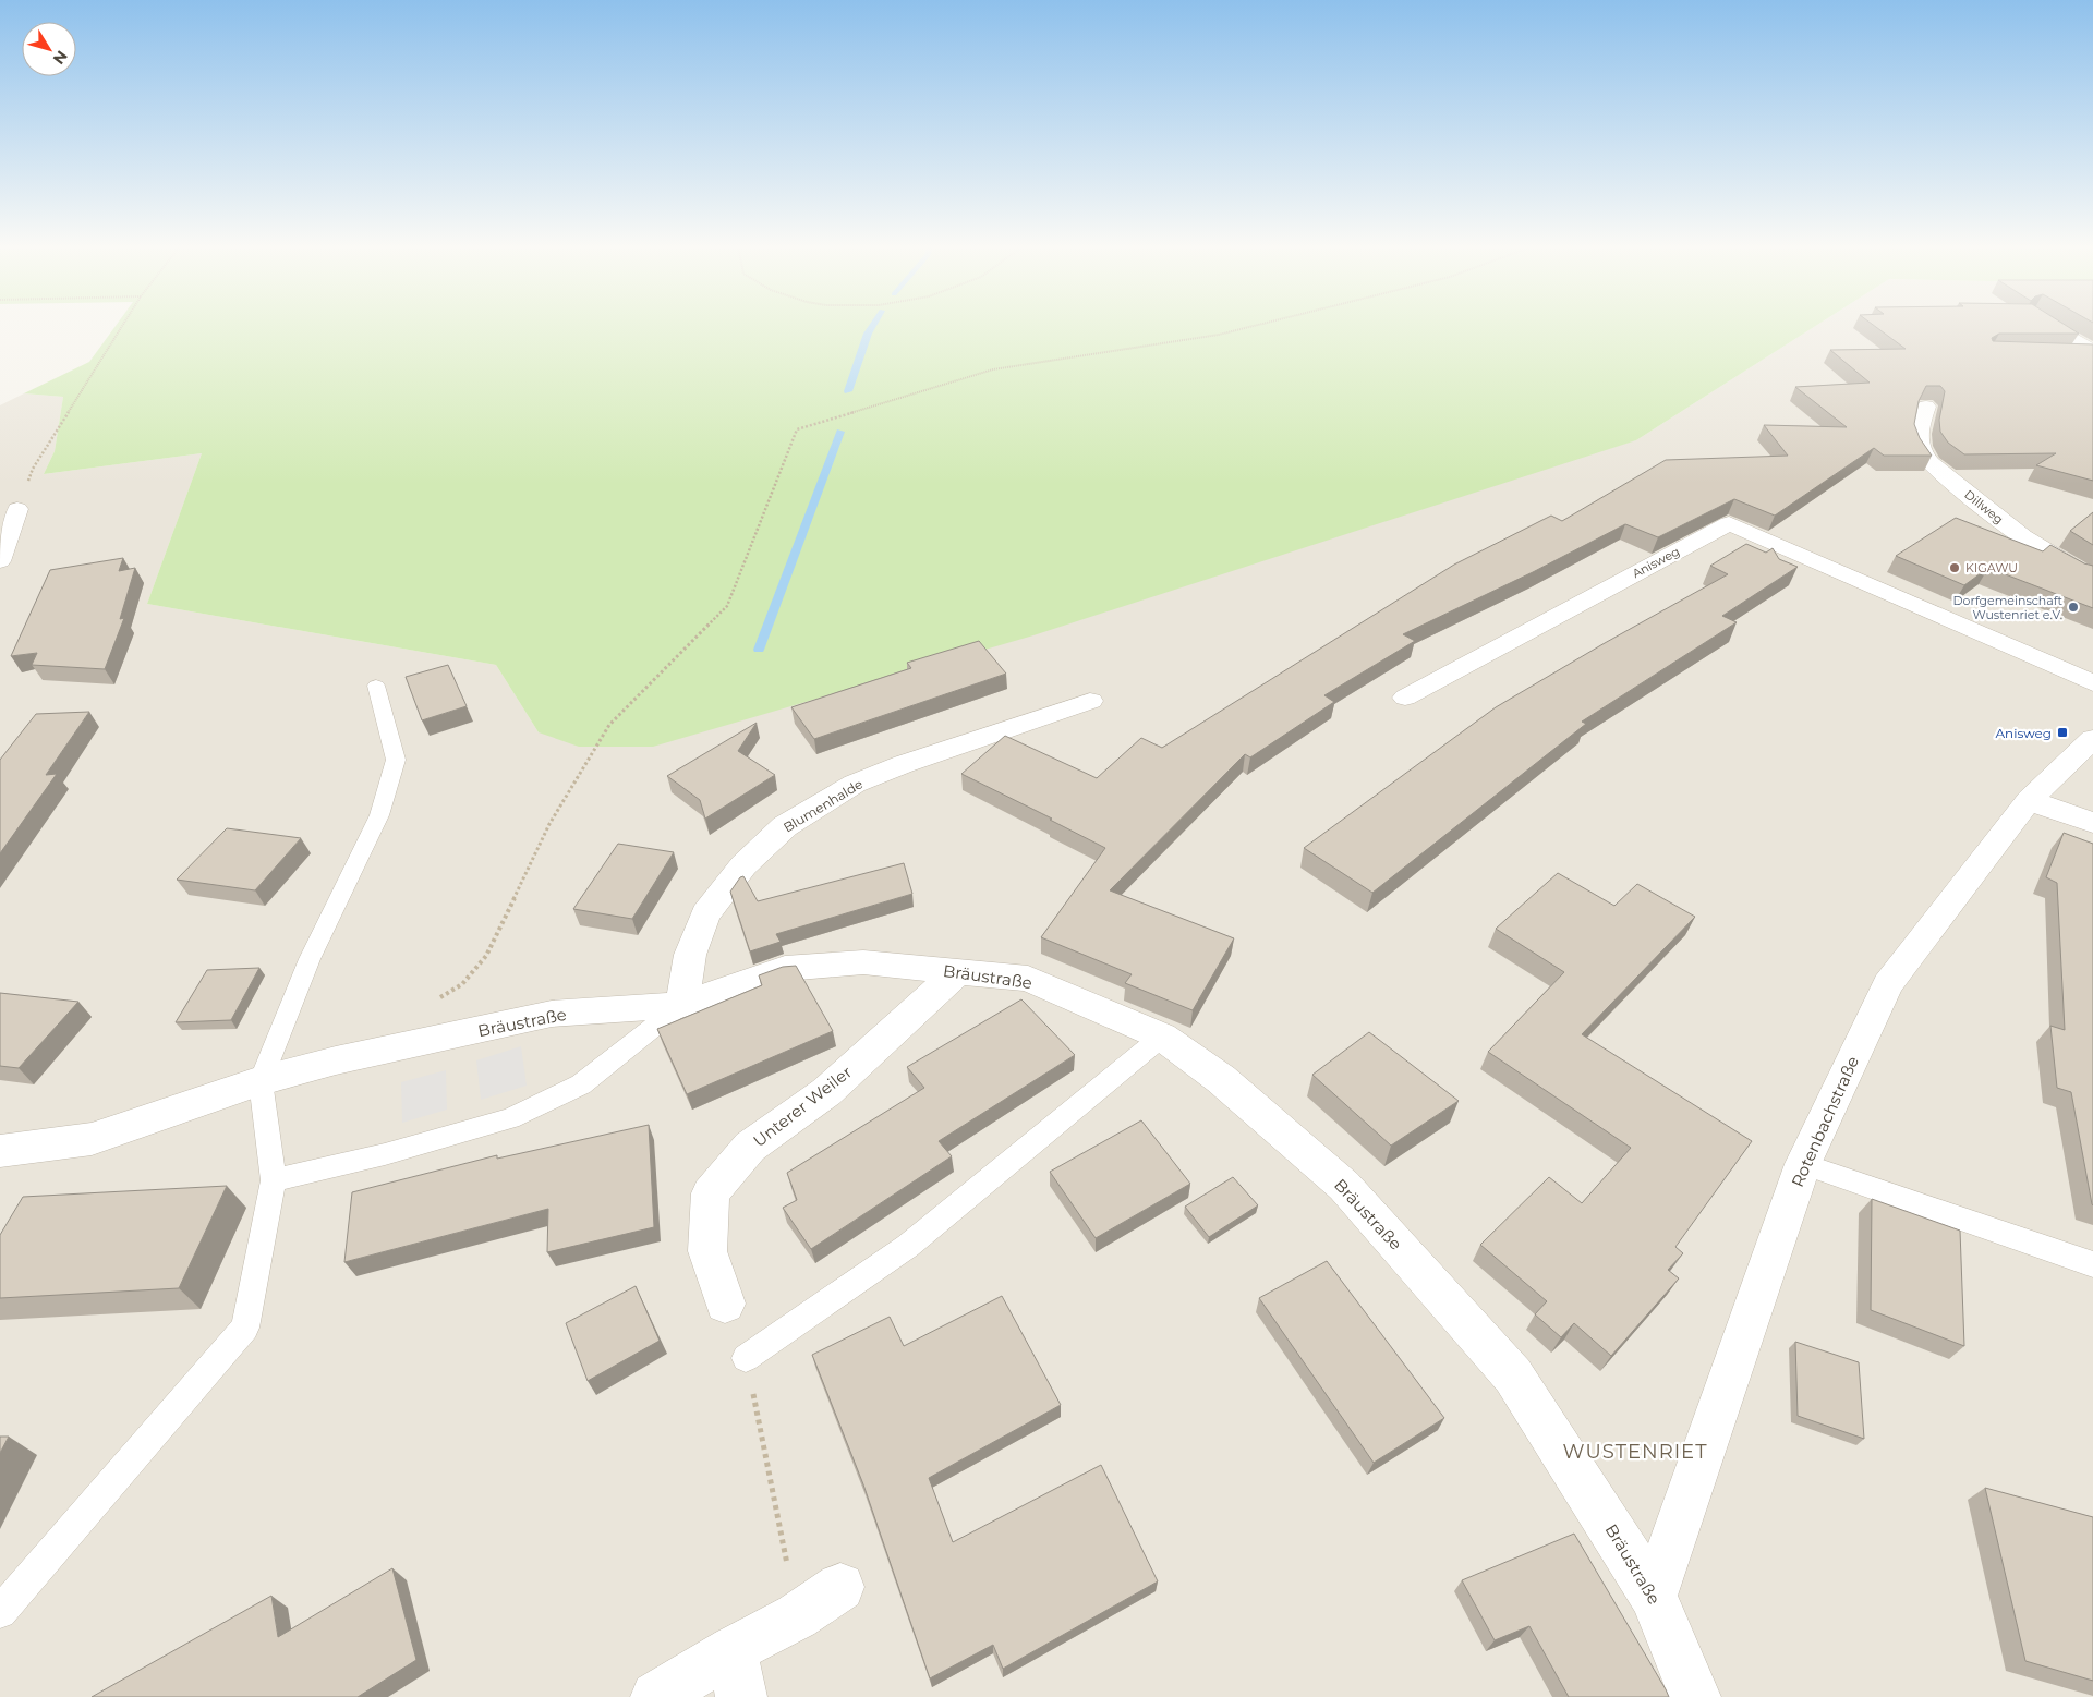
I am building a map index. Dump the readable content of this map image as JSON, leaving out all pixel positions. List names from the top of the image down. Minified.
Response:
{"streets":{"street":["Dillweg","Anisweg","Blumenhalde","Bräustraße","Unterer Weiler","Rotenbachstraße"]},"crossings":[["Blumenhalde","Bräustraße"],["Bräustraße","Unterer Weiler"],["Bräustraße","Rotenbachstraße"]],"districts":["WUSTENRIET"],"places":{"other":["KIGAWU","Dorfgemeinschaft Wustenriet e.V."],"transit":["Anisweg"]},"north":"bottom right"}
